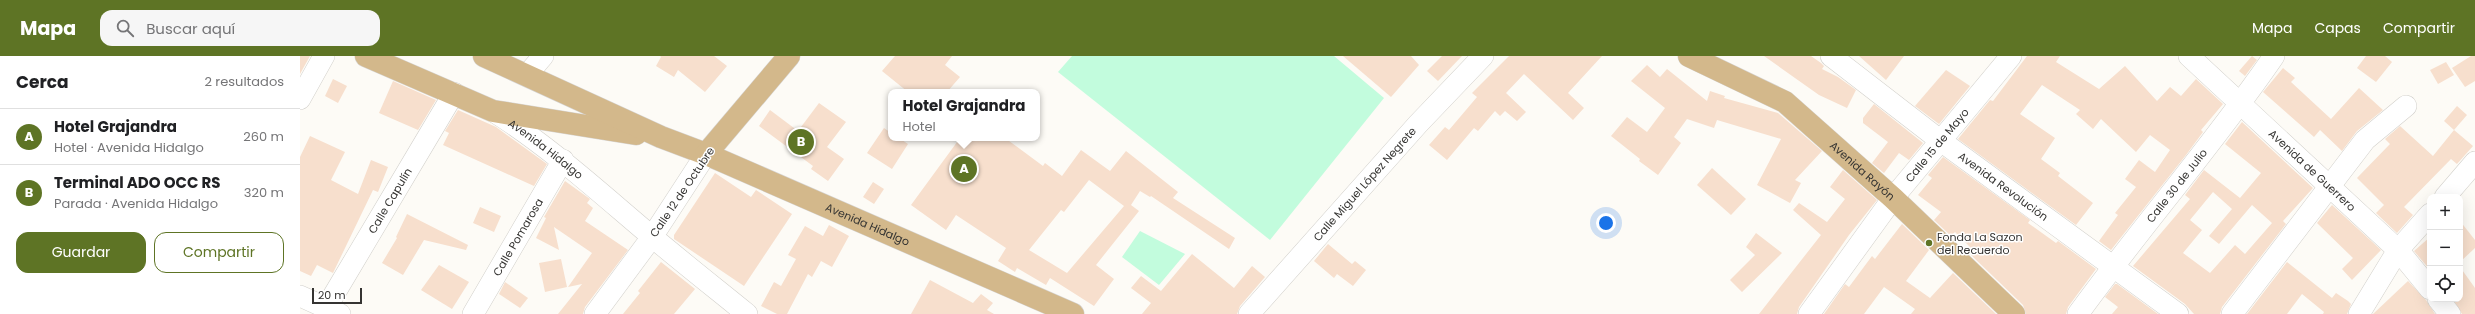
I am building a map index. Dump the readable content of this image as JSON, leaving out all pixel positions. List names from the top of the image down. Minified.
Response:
{"streets":{"main road":["Avenida Hidalgo","Avenida Rayón","Calle 12 de Octubre"],"street":["Calle 15 de Mayo","Avenida de Guerrero","Calle Miguel López Negrete","Calle 30 de Julio","Avenida Revolución","Calle Capulín","Calle Pomarosa"]},"crossings":[["Calle 15 de Mayo","Avenida Rayón"],["Calle 15 de Mayo","Avenida Revolución"],["Avenida Hidalgo","Calle 12 de Octubre"],["Avenida Hidalgo","Calle Capulín"],["Avenida Hidalgo","Calle Pomarosa"],["Avenida de Guerrero","Calle 30 de Julio"],["Calle 30 de Julio","Avenida Revolución"]],"places":["Fonda La Sazon del Recuerdo"],"scale_bar":"20 m","page":{"header":"Mapa","search":"Buscar aquí","nav":["Mapa","Capas","Compartir"],"heading":["Cerca","2 resultados"],"popup":["Hotel Grajandra","Hotel"],"list":[{"mark":"A","name":"Hotel Grajandra","note":"Hotel · Avenida Hidalgo","value":"260 m"},{"mark":"B","name":"Terminal ADO OCC RS","note":"Parada · Avenida Hidalgo","value":"320 m"}],"pins":["B","A"],"map_buttons":["+","−"],"buttons":["Guardar","Compartir"],"scale":"20 m"}}
